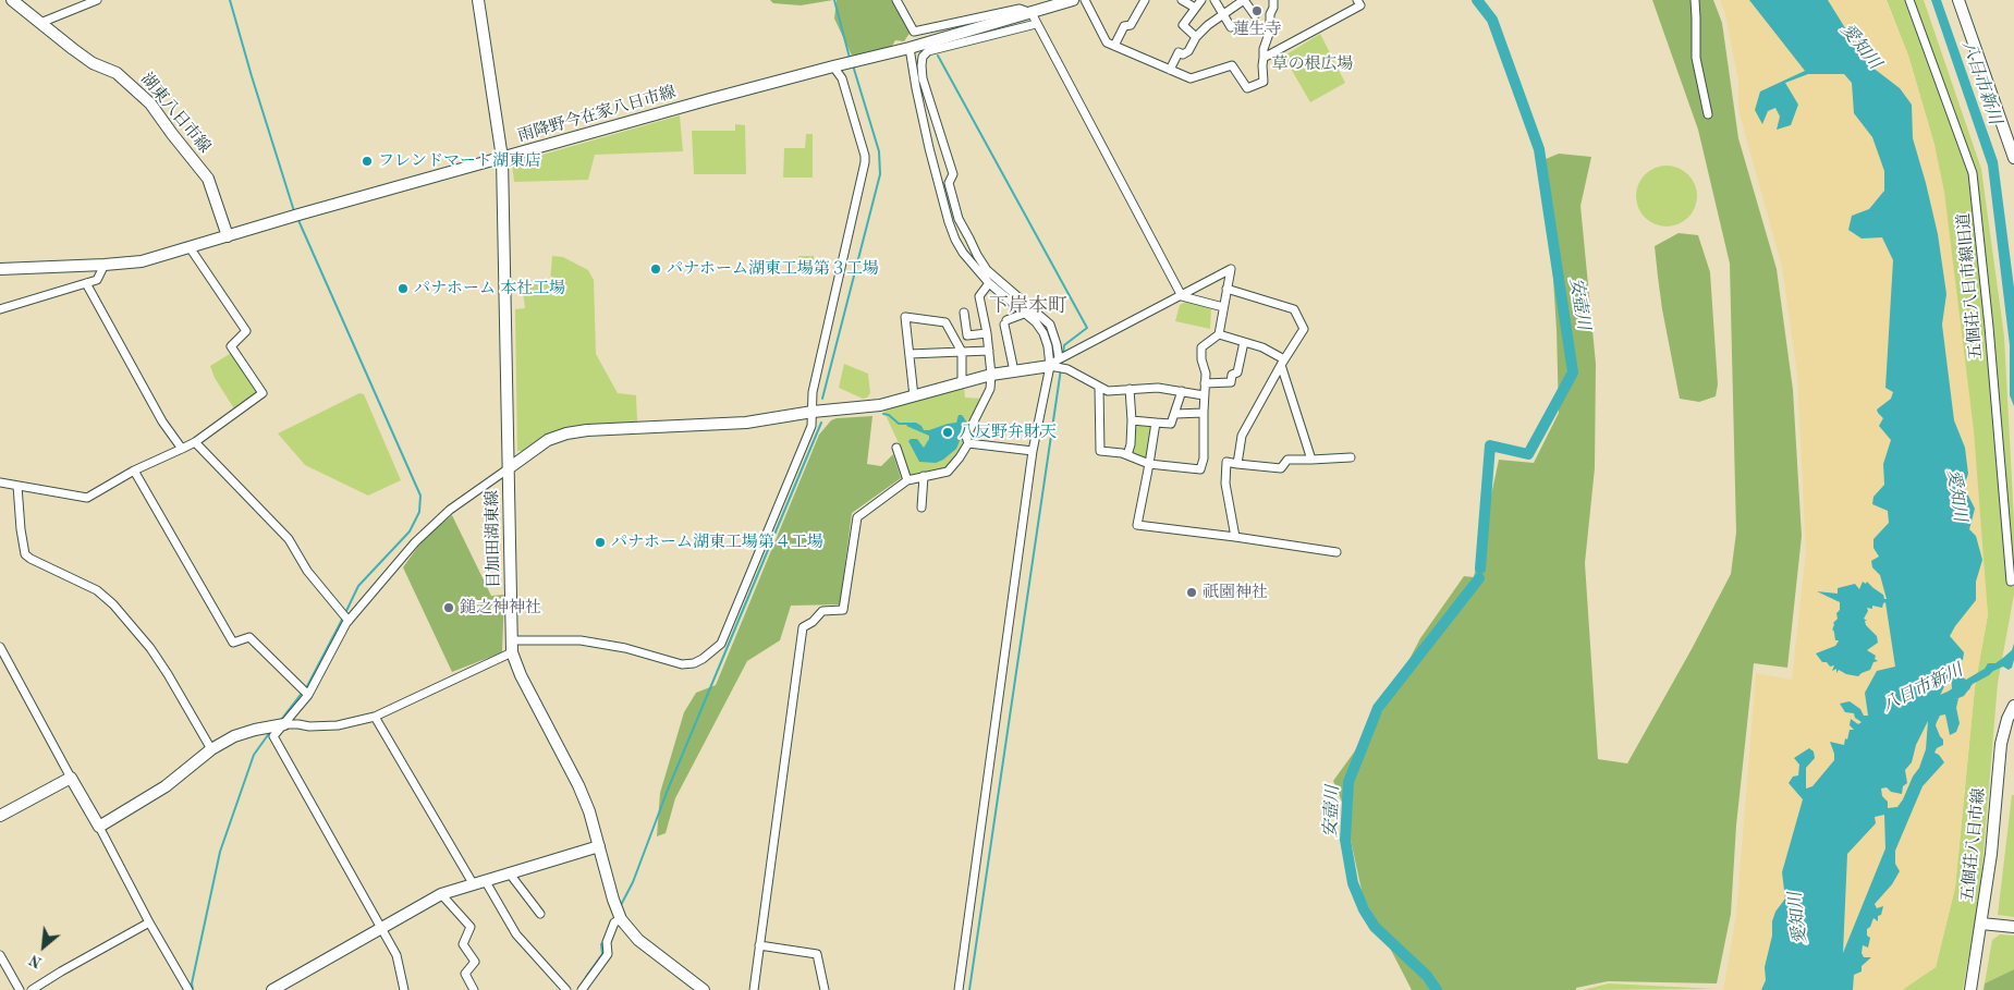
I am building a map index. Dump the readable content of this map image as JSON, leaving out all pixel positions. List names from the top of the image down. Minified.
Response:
{"streets":{"main road":["湖東八日市線","雨降野今在家八日市線","目加田湖東線","五個荘八日市線"],"street":["五個荘八日市線旧道"]},"crossings":[["湖東八日市線","雨降野今在家八日市線"],["雨降野今在家八日市線","目加田湖東線"]],"districts":["下岸本町"],"water":["愛知川","八日市新川","安壺川"],"parks":["草の根広場"],"places":["蓮生寺","フレンドマート湖東店","パナホーム湖東工場第３工場","パナホーム 本社工場","八反野弁財天","パナホーム湖東工場第４工場","祇園神社","鎚之神神社"],"north":"bottom left"}
